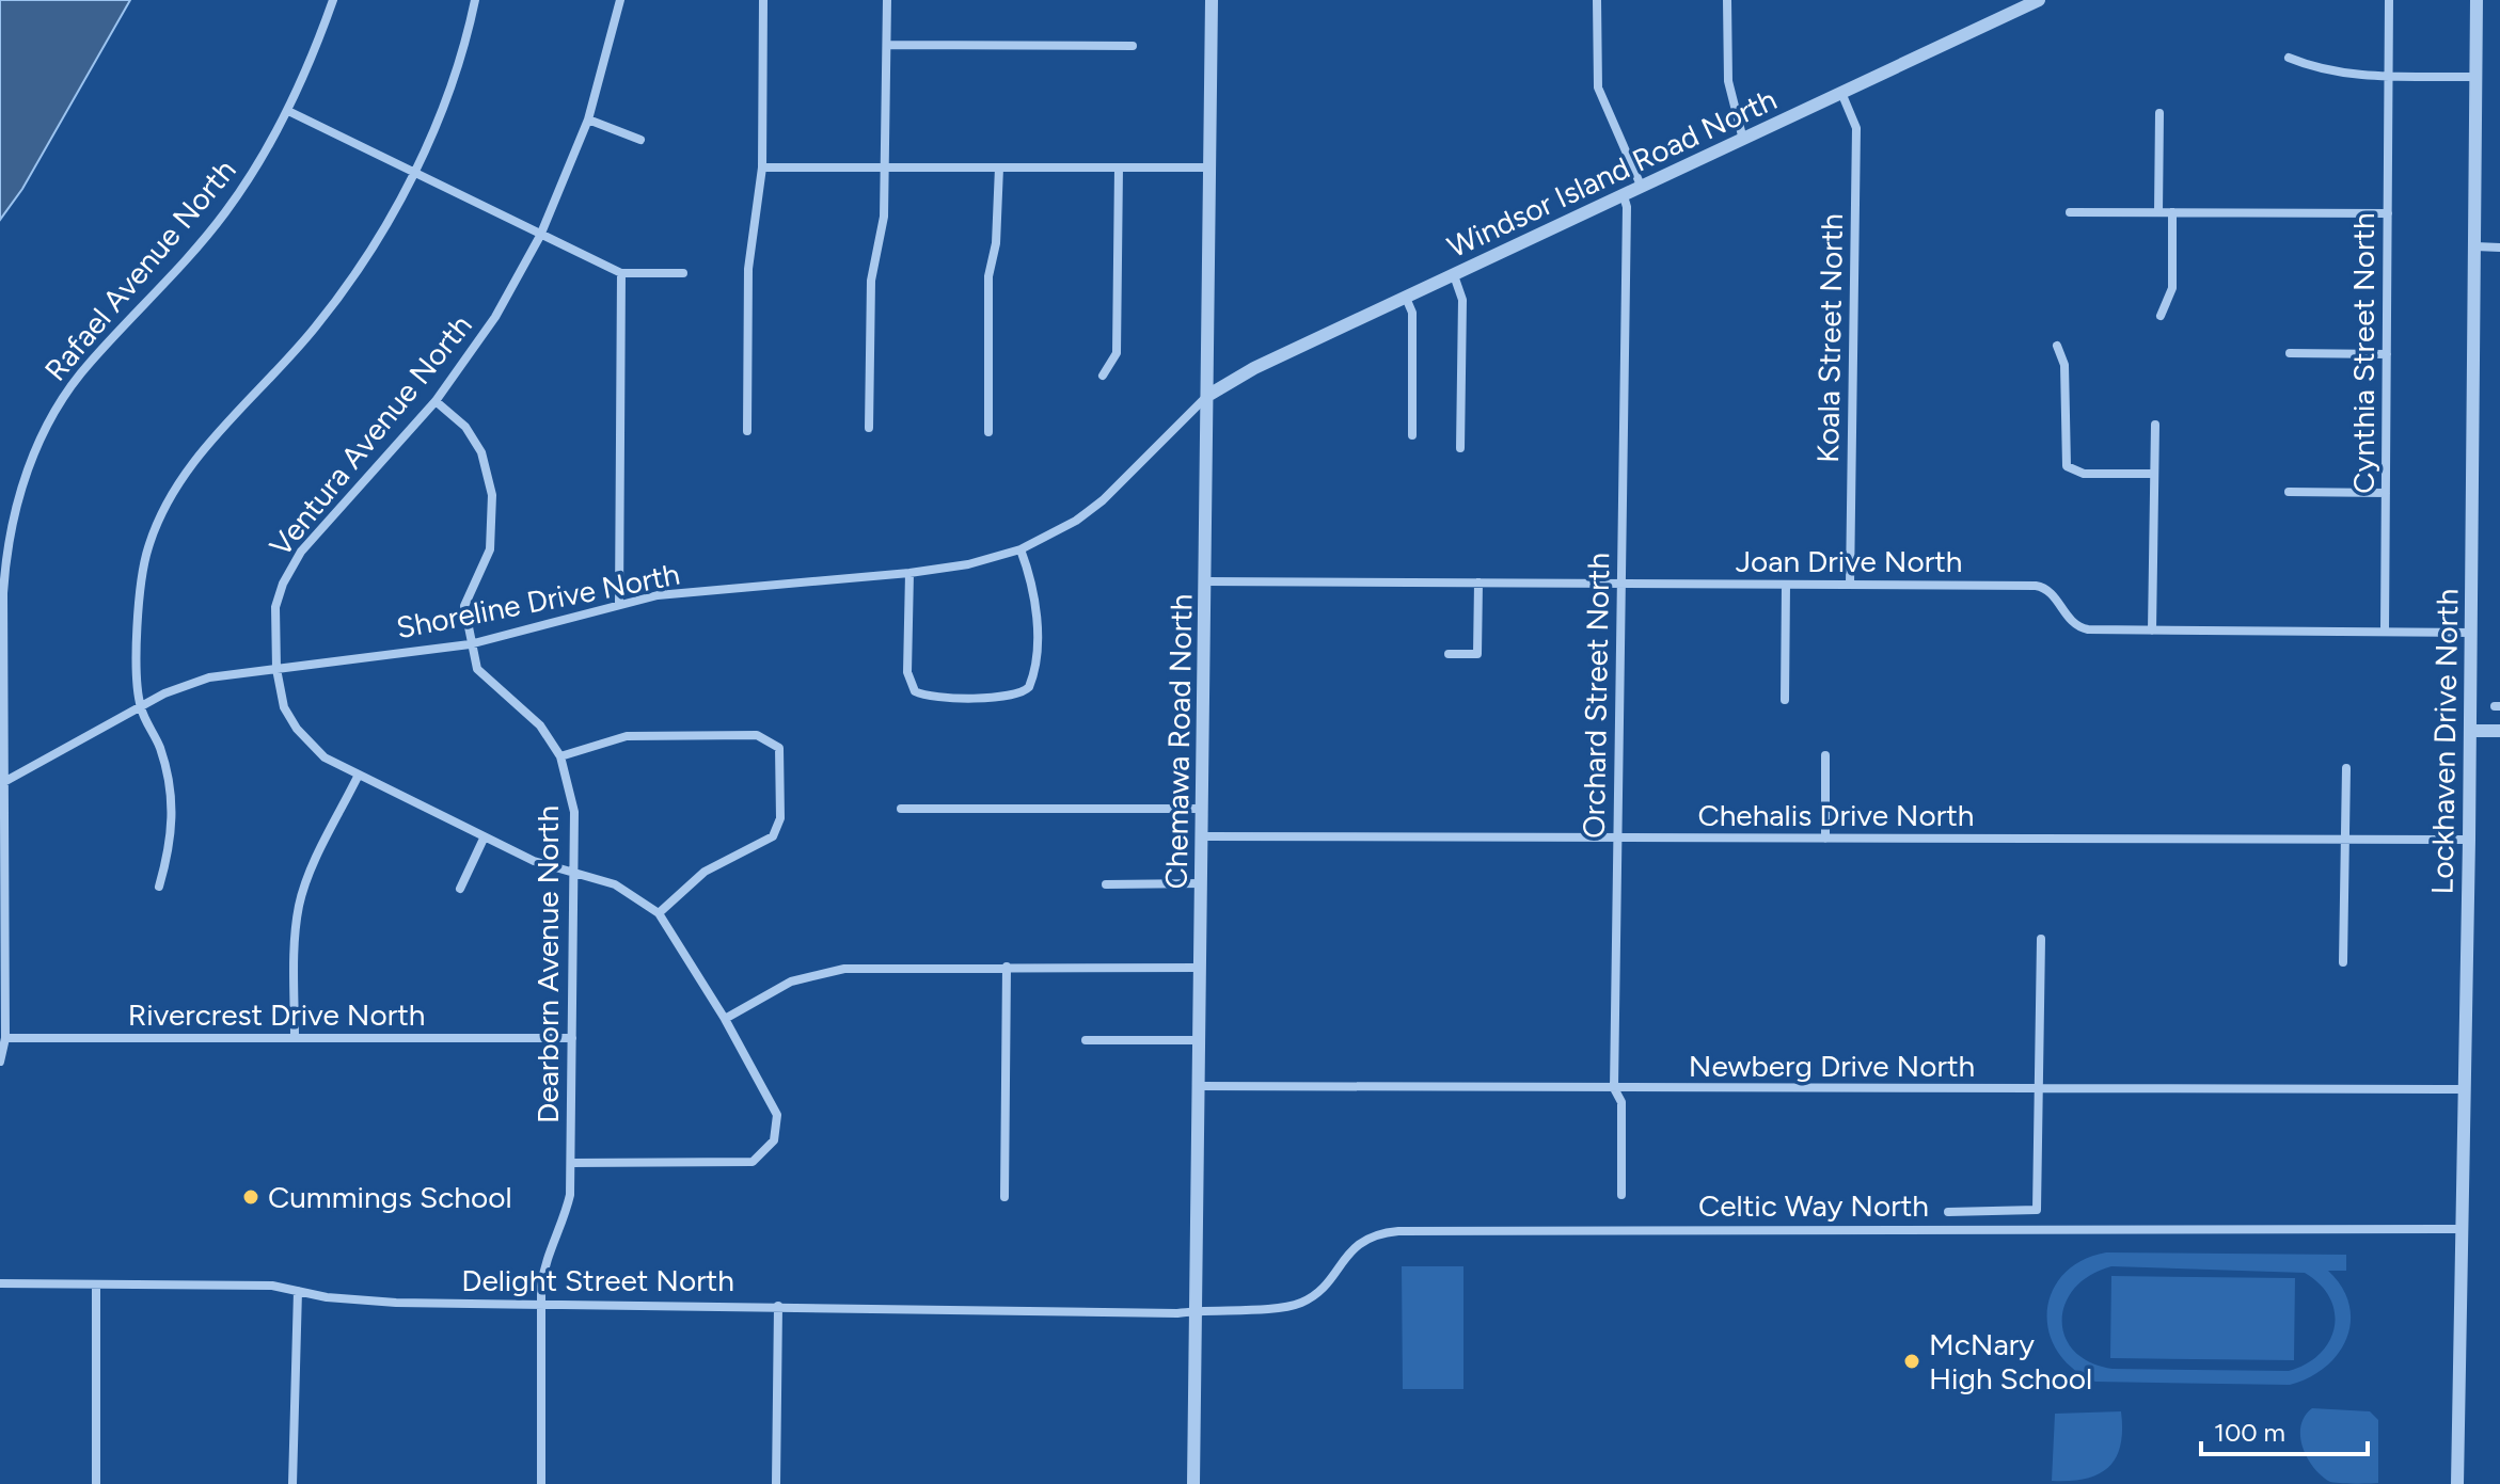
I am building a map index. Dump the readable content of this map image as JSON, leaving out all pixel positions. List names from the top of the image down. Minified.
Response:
{"streets":{"street":["Windsor Island Road North","Rafael Avenue North","Koala Street North","Cynthia Street North","Ventura Avenue North","Joan Drive North","Shoreline Drive North","Orchard Street North","Chemawa Road North","Lockhaven Drive North","Chehalis Drive North","Dearborn Avenue North","Rivercrest Drive North","Newberg Drive North","Celtic Way North","Delight Street North"]},"crossings":[["Windsor Island Road North","Koala Street North"],["Windsor Island Road North","Shoreline Drive North"],["Windsor Island Road North","Orchard Street North"],["Windsor Island Road North","Chemawa Road North"],["Rafael Avenue North","Shoreline Drive North"],["Rafael Avenue North","Rivercrest Drive North"],["Koala Street North","Joan Drive North"],["Cynthia Street North","Joan Drive North"],["Ventura Avenue North","Shoreline Drive North"],["Ventura Avenue North","Dearborn Avenue North"],["Joan Drive North","Orchard Street North"],["Joan Drive North","Chemawa Road North"],["Joan Drive North","Lockhaven Drive North"],["Shoreline Drive North","Chemawa Road North"],["Shoreline Drive North","Dearborn Avenue North"],["Orchard Street North","Chehalis Drive North"],["Orchard Street North","Newberg Drive North"],["Chemawa Road North","Chehalis Drive North"],["Chemawa Road North","Newberg Drive North"],["Chemawa Road North","Celtic Way North"],["Chemawa Road North","Delight Street North"],["Lockhaven Drive North","Chehalis Drive North"],["Lockhaven Drive North","Newberg Drive North"],["Lockhaven Drive North","Celtic Way North"],["Dearborn Avenue North","Rivercrest Drive North"],["Dearborn Avenue North","Delight Street North"],["Celtic Way North","Delight Street North"]],"places":["Cummings School","McNary High School"],"scale_bar":"100 m"}
